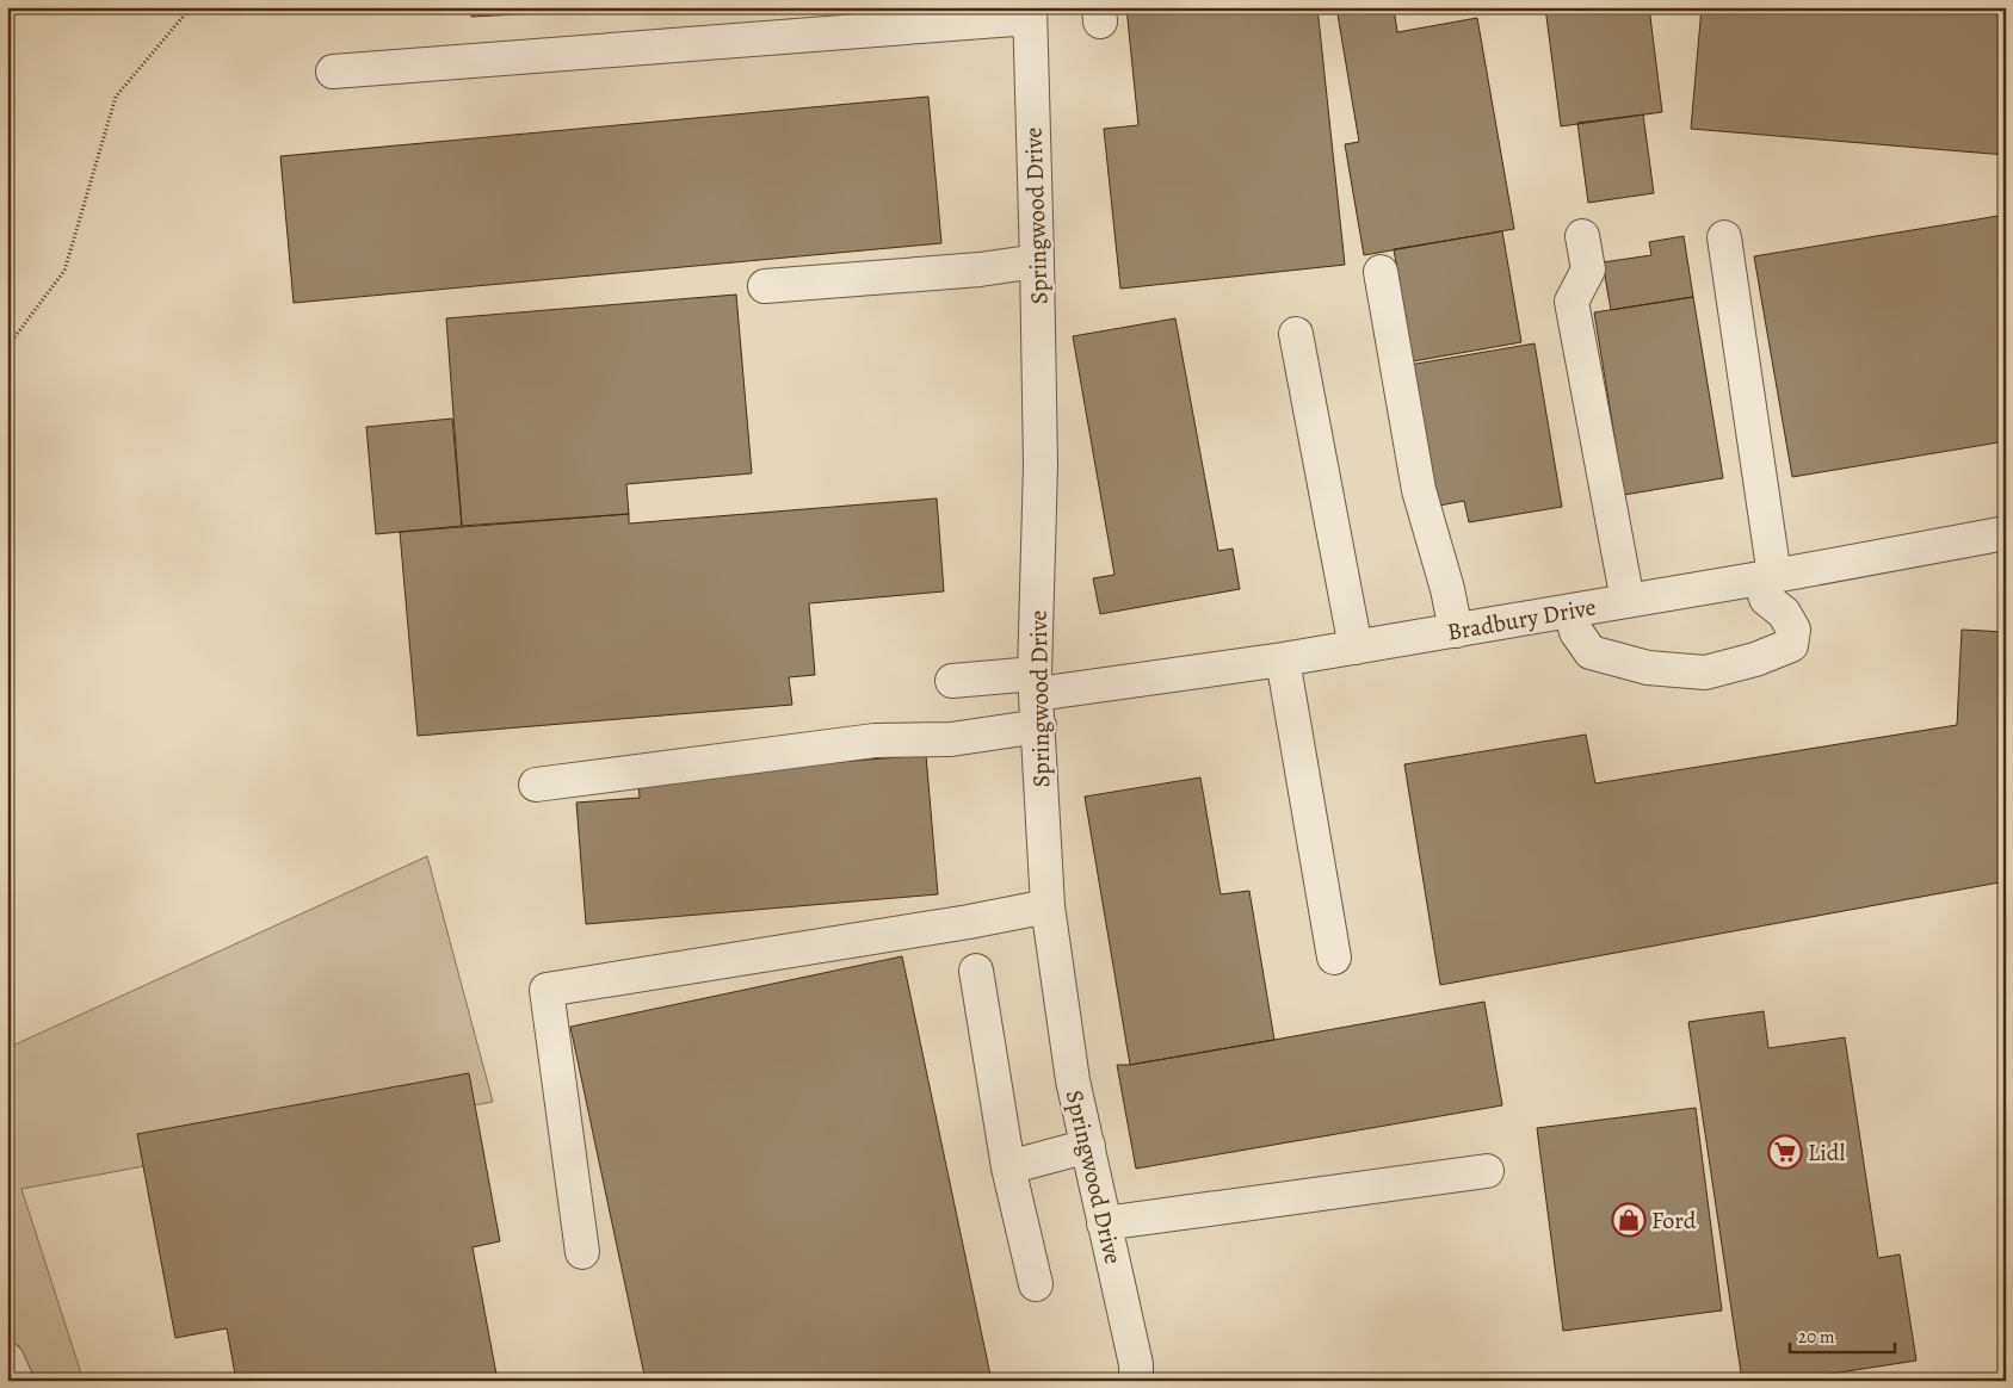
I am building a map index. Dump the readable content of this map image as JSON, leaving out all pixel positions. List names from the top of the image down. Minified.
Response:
{"streets":{"street":["Springwood Drive","Bradbury Drive"]},"crossings":[["Springwood Drive","Bradbury Drive"]],"places":{"supermarket":["Lidl"],"shop":["Ford"]},"scale_bar":"20 m"}
